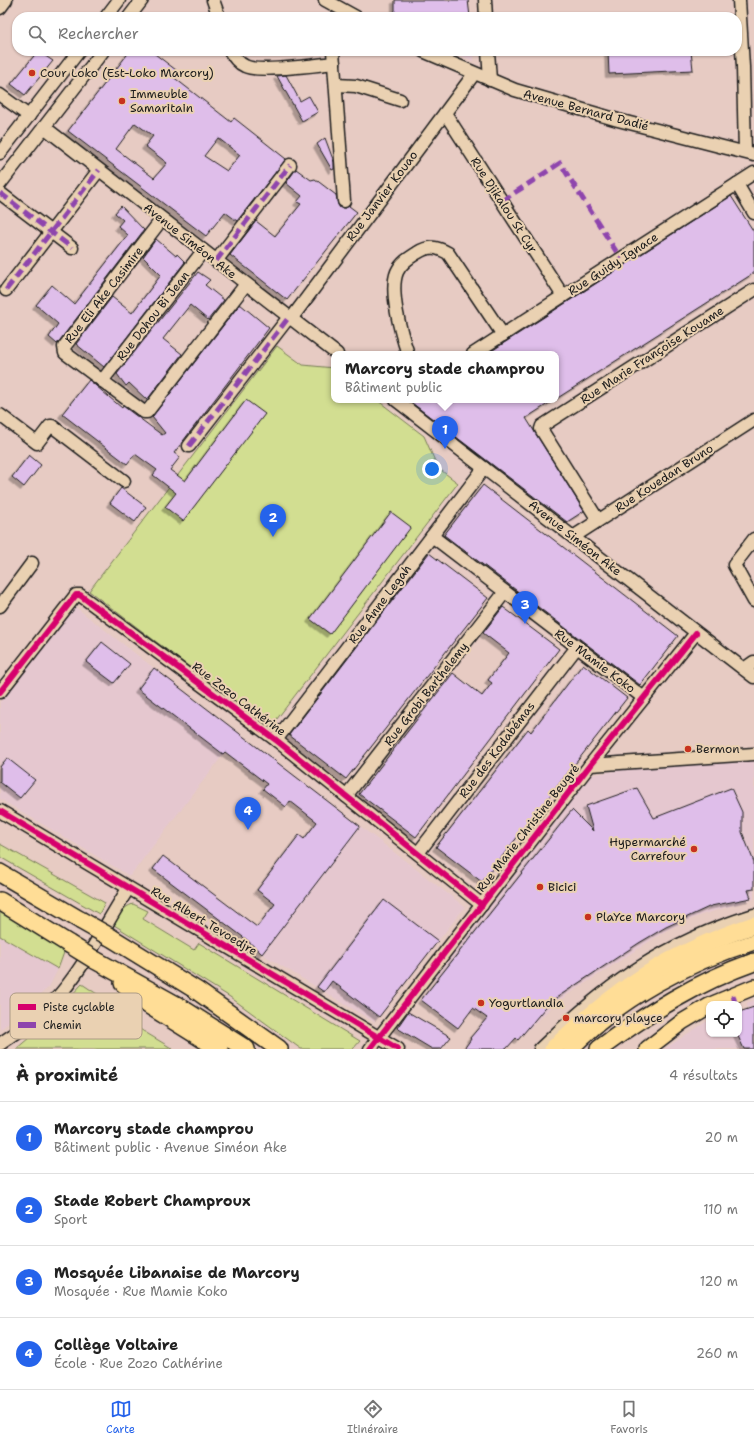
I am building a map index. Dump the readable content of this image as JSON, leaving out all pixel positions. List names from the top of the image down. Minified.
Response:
{"streets":{"street":["Avenue Bernard Dadié","Rue Janvier Kouao","Rue Djikalou St Cyr","Avenue Siméon Ake","Rue Guidy Ignace","Rue Eli Ake Casimire","Rue Dohou Bi Jean","Rue Marie Françoise Kouame","Rue Kouedan Bruno","Rue Anne Legah","Rue Mamie Koko","Rue Grobi Barthelemy","Rue Zozo Cathérine","Rue des Kodabémas","Rue Marie Christine Beugré","Rue Albert Tevoedjre"]},"crossings":[["Avenue Bernard Dadié","Rue Janvier Kouao"],["Rue Janvier Kouao","Rue Djikalou St Cyr"],["Rue Janvier Kouao","Avenue Siméon Ake"],["Rue Djikalou St Cyr","Rue Guidy Ignace"],["Avenue Siméon Ake","Rue Eli Ake Casimire"],["Avenue Siméon Ake","Rue Dohou Bi Jean"],["Avenue Siméon Ake","Rue Kouedan Bruno"],["Avenue Siméon Ake","Rue Anne Legah"],["Avenue Siméon Ake","Rue Marie Christine Beugré"],["Rue Eli Ake Casimire","Rue Dohou Bi Jean"],["Rue Marie Françoise Kouame","Rue Kouedan Bruno"],["Rue Anne Legah","Rue Mamie Koko"],["Rue Anne Legah","Rue Zozo Cathérine"],["Rue Mamie Koko","Rue Grobi Barthelemy"],["Rue Mamie Koko","Rue des Kodabémas"],["Rue Mamie Koko","Rue Marie Christine Beugré"],["Rue Grobi Barthelemy","Rue Zozo Cathérine"],["Rue Zozo Cathérine","Rue des Kodabémas"],["Rue Zozo Cathérine","Rue Marie Christine Beugré"],["Rue Marie Christine Beugré","Rue Albert Tevoedjre"]],"places":["Cour Loko (Est-Loko Marcory)","Immeuble Samaritain","Bermon","Hypermarché Carrefour","Bicici","PlaYce Marcory","Yogurtlandia","marcory playce"],"legend":["Piste cyclable","Chemin"],"page":{"search":"Rechercher","popup":["Marcory stade champrou","Bâtiment public"],"pins":["1","2","3","4"],"heading":["À proximité","4 résultats"],"list":[{"mark":"1","name":"Marcory stade champrou","note":"Bâtiment public · Avenue Siméon Ake","value":"20 m"},{"mark":"2","name":"Stade Robert Champroux","note":"Sport","value":"110 m"},{"mark":"3","name":"Mosquée Libanaise de Marcory","note":"Mosquée · Rue Mamie Koko","value":"120 m"},{"mark":"4","name":"Collège Voltaire","note":"École · Rue Zozo Cathérine","value":"260 m"}],"nav":["Carte","Itinéraire","Favoris"]}}
